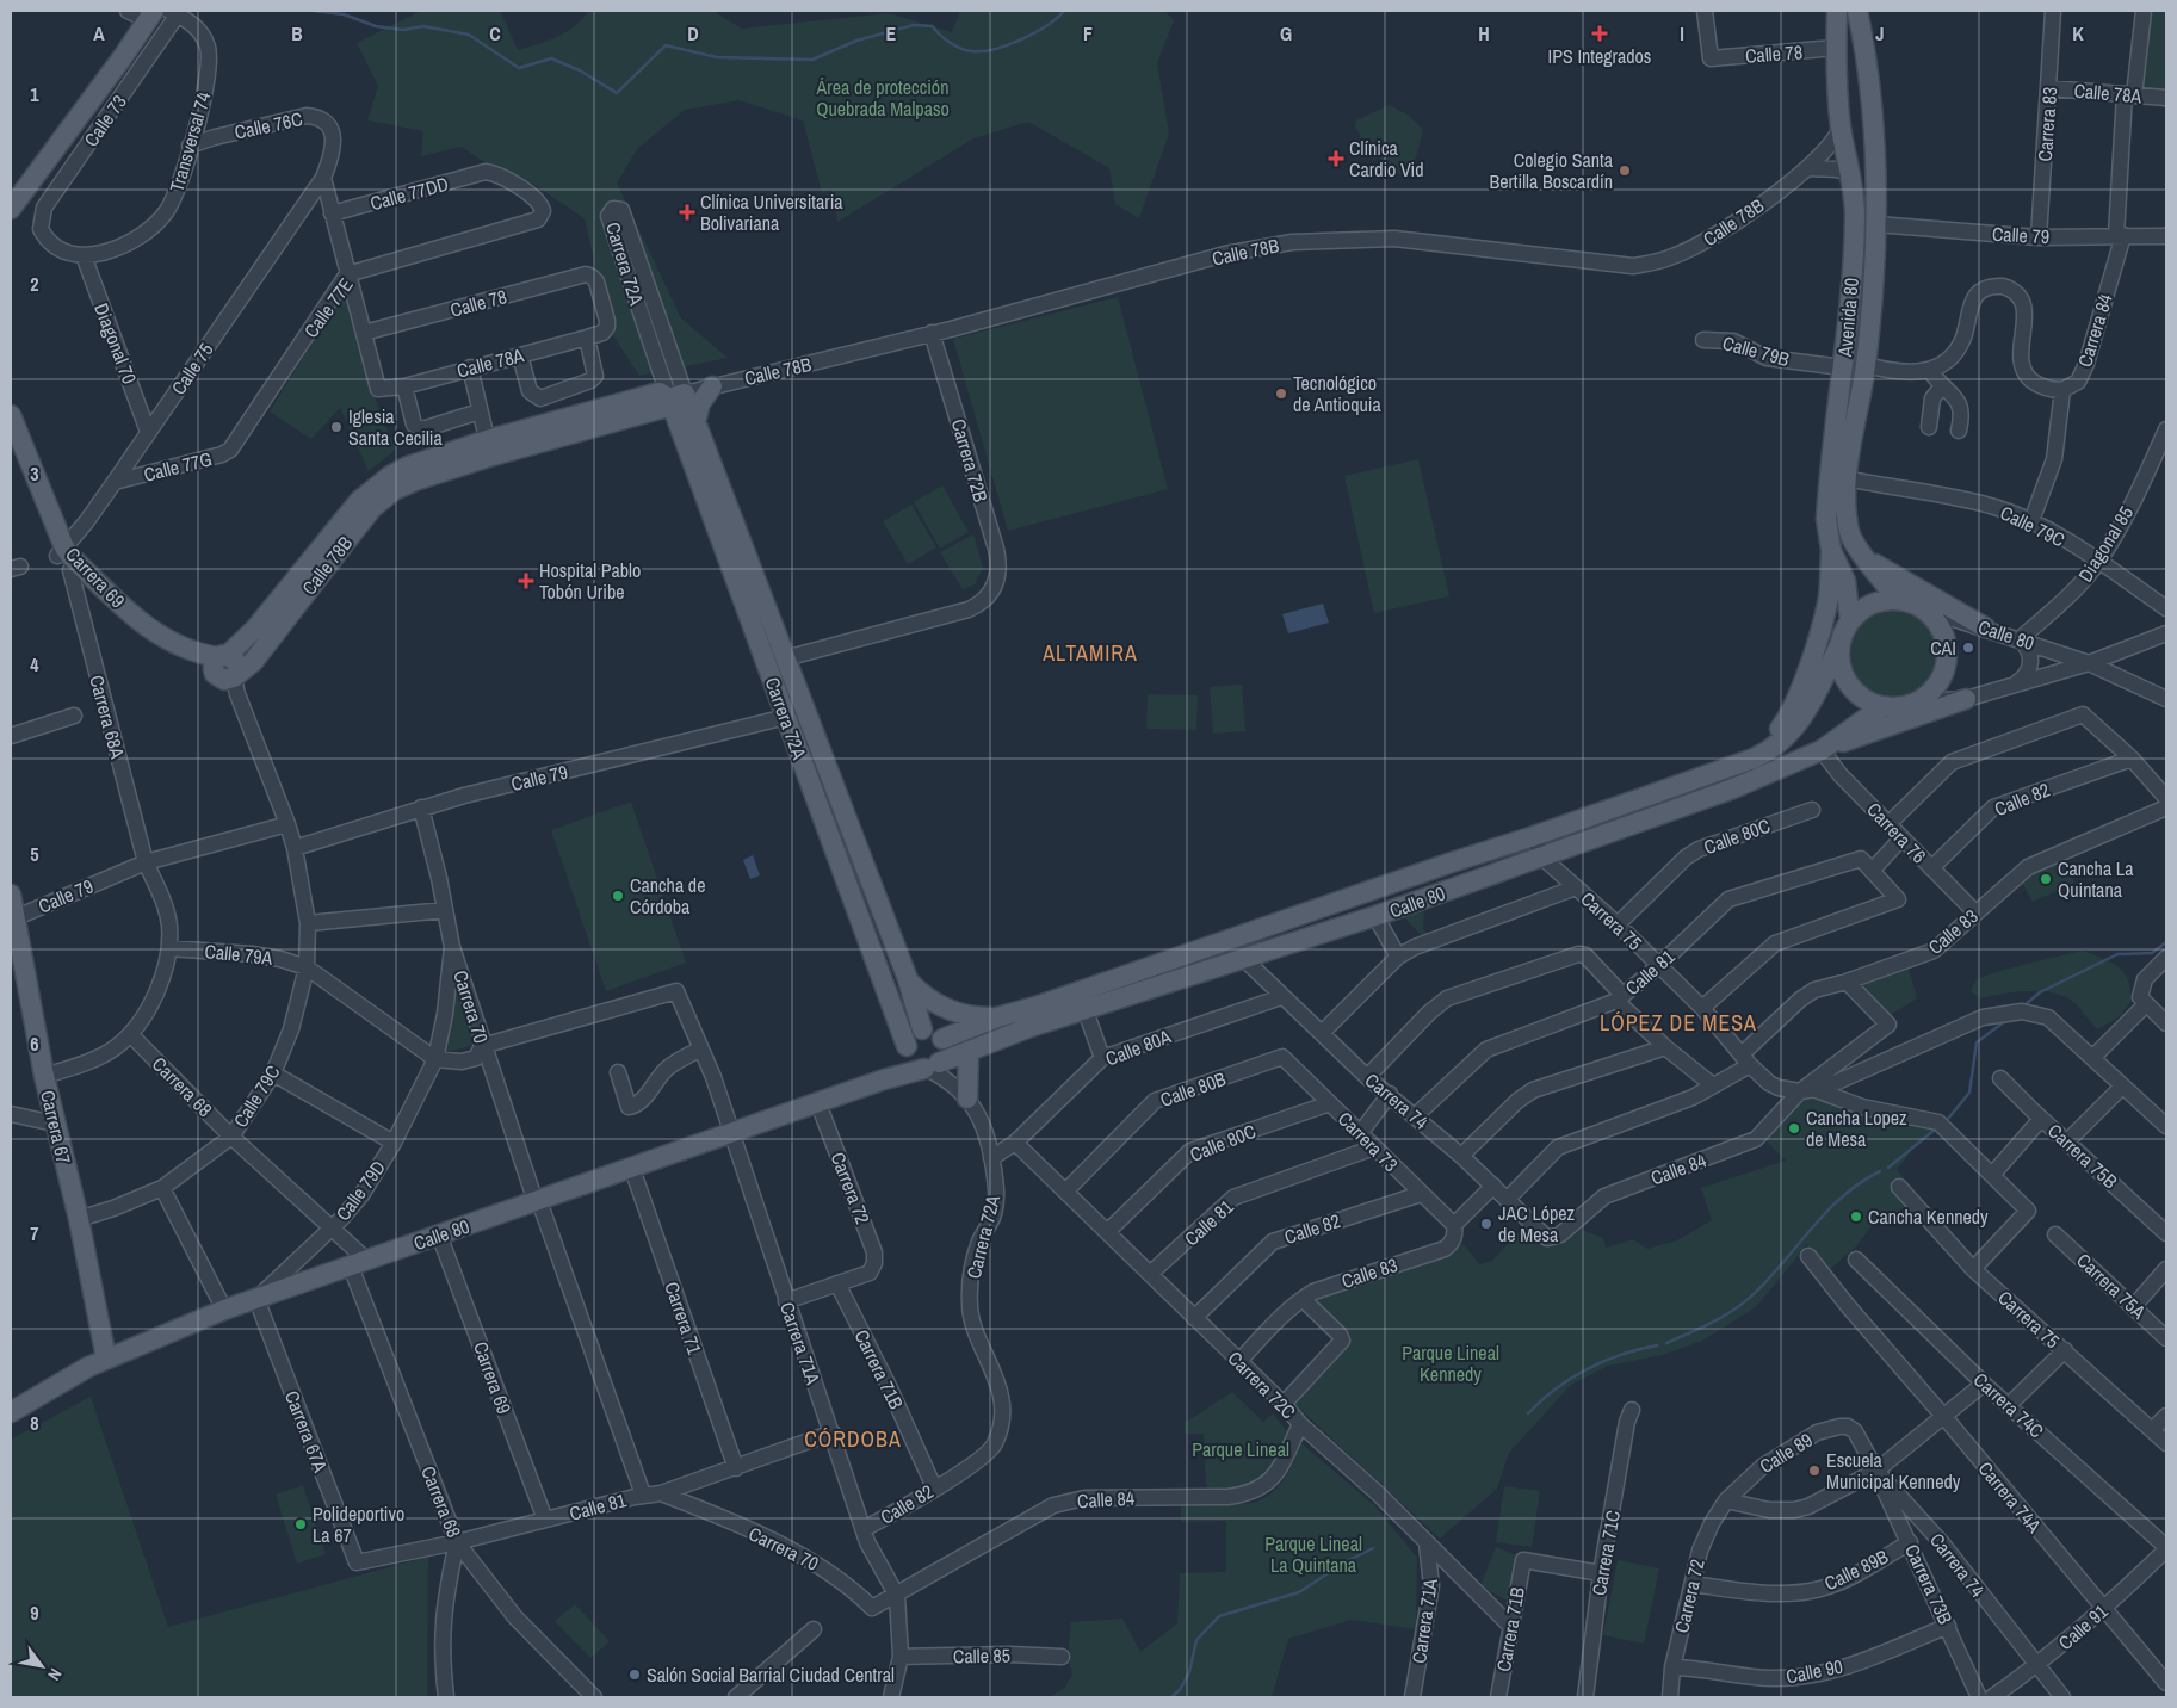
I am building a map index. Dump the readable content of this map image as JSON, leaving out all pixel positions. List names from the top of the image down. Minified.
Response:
{"streets":{"main road":["Calle 73","Calle 78B","Carrera 72A","Avenida 80","Carrera 69","Calle 80","Carrera 67"],"street":["Calle 78","Calle 78A","Carrera 83","Calle 76C","Transversal 74","Calle 77DD","Calle 79","Calle 77E","Carrera 84","Diagonal 70","Calle 79B","Calle 75","Carrera 72B","Calle 77G","Calle 79C","Diagonal 85","Carrera 68A","Calle 82","Carrera 76","Calle 80C","Carrera 75","Calle 83","Calle 79A","Calle 81","Carrera 70","Calle 80A","Carrera 68","Calle 80B","Carrera 74","Carrera 73","Carrera 75B","Calle 84","Carrera 72","Calle 79D","Carrera 75A","Carrera 71","Carrera 71A","Carrera 71B","Carrera 72C","Carrera 74C","Carrera 67A","Calle 89","Carrera 74A","Carrera 71C","Calle 89B","Carrera 73B","Calle 91","Calle 85","Calle 90"]},"crossings":[["Calle 78","Calle 78A"],["Calle 78","Carrera 72A"],["Calle 78","Avenida 80"],["Calle 78A","Carrera 83"],["Calle 78A","Carrera 72A"],["Calle 78A","Carrera 84"],["Calle 73","Transversal 74"],["Calle 73","Diagonal 70"],["Carrera 83","Calle 79"],["Calle 76C","Transversal 74"],["Calle 76C","Calle 75"],["Transversal 74","Diagonal 70"],["Calle 77DD","Calle 77E"],["Calle 78B","Carrera 72A"],["Calle 78B","Avenida 80"],["Calle 78B","Carrera 72B"],["Calle 78B","Carrera 69"],["Calle 79","Carrera 72A"],["Calle 79","Avenida 80"],["Calle 79","Carrera 84"],["Calle 79","Calle 79C"],["Calle 79","Carrera 68A"],["Calle 79","Carrera 70"],["Calle 79","Carrera 67"],["Carrera 72A","Carrera 72B"],["Carrera 72A","Calle 80"],["Carrera 72A","Calle 82"],["Carrera 72A","Calle 80A"],["Calle 77E","Calle 77G"],["Avenida 80","Calle 79B"],["Avenida 80","Calle 79C"],["Avenida 80","Calle 80"],["Carrera 84","Calle 79C"],["Diagonal 70","Calle 75"],["Calle 75","Calle 77G"],["Calle 75","Carrera 69"],["Calle 75","Carrera 68A"],["Calle 79C","Diagonal 85"],["Calle 79C","Calle 79A"],["Calle 79C","Carrera 68"],["Calle 79C","Carrera 67"],["Diagonal 85","Calle 80"],["Carrera 69","Calle 80"],["Carrera 69","Carrera 68A"],["Carrera 69","Calle 81"],["Calle 80","Carrera 76"],["Calle 80","Carrera 75"],["Calle 80","Carrera 70"],["Calle 80","Carrera 68"],["Calle 80","Carrera 74"],["Calle 80","Carrera 67"],["Calle 80","Carrera 72"],["Calle 80","Calle 79D"],["Calle 80","Carrera 71"],["Calle 80","Carrera 71A"],["Calle 80","Carrera 67A"],["Calle 82","Carrera 76"],["Calle 82","Carrera 73"],["Calle 82","Carrera 71A"],["Calle 82","Carrera 71B"],["Calle 82","Carrera 72C"],["Carrera 76","Calle 83"],["Calle 80C","Carrera 75"],["Calle 80C","Carrera 73"],["Calle 80C","Carrera 72C"],["Carrera 75","Calle 83"],["Carrera 75","Calle 81"],["Carrera 75","Calle 84"],["Calle 83","Carrera 74"],["Calle 83","Carrera 73"],["Calle 83","Calle 84"],["Calle 83","Carrera 72C"],["Calle 81","Carrera 70"],["Calle 81","Carrera 68"],["Calle 81","Carrera 74"],["Calle 81","Carrera 73"],["Calle 81","Carrera 71"],["Calle 81","Carrera 71A"],["Calle 81","Carrera 72C"],["Calle 81","Carrera 67A"],["Carrera 70","Calle 84"],["Carrera 70","Calle 79D"],["Carrera 70","Carrera 71A"],["Calle 80A","Carrera 74"],["Calle 80A","Carrera 72C"],["Carrera 68","Calle 79D"],["Calle 80B","Carrera 73"],["Calle 80B","Carrera 72C"],["Carrera 74","Calle 84"],["Carrera 74","Calle 89"],["Carrera 74","Carrera 73B"],["Carrera 74","Calle 91"],["Calle 84","Carrera 71A"],["Calle 84","Carrera 72C"],["Carrera 72","Carrera 71B"],["Carrera 72","Calle 89"],["Carrera 72","Calle 89B"],["Carrera 72","Calle 90"],["Calle 79D","Carrera 67A"],["Carrera 71A","Carrera 72C"],["Carrera 71A","Calle 85"],["Carrera 71B","Carrera 72C"],["Carrera 71B","Carrera 71C"],["Carrera 74C","Calle 91"],["Carrera 74A","Calle 91"],["Calle 89B","Carrera 73B"],["Carrera 73B","Calle 90"]],"districts":["ALTAMIRA","LÓPEZ DE MESA","CÓRDOBA"],"parks":["Área de protección Quebrada Malpaso","Parque Lineal Kennedy","Parque Lineal","Parque Lineal La Quintana"],"places":{"health":["IPS Integrados","Clínica Cardio Vid","Clínica Universitaria Bolivariana","Hospital Pablo Tobón Uribe"],"other":["Colegio Santa Bertilla Boscardín","Tecnológico de Antioquia","Iglesia Santa Cecilia","CAI","Cancha La Quintana","Cancha de Córdoba","Cancha Lopez de Mesa","Cancha Kennedy","JAC López de Mesa","Escuela Municipal Kennedy","Polideportivo La 67","Salón Social Barrial Ciudad Central"]},"north":"bottom right","grid":{"columns":["A","B","C","D","E","F","G","H","I","J","K"],"rows":["1","2","3","4","5","6","7","8","9"]}}
